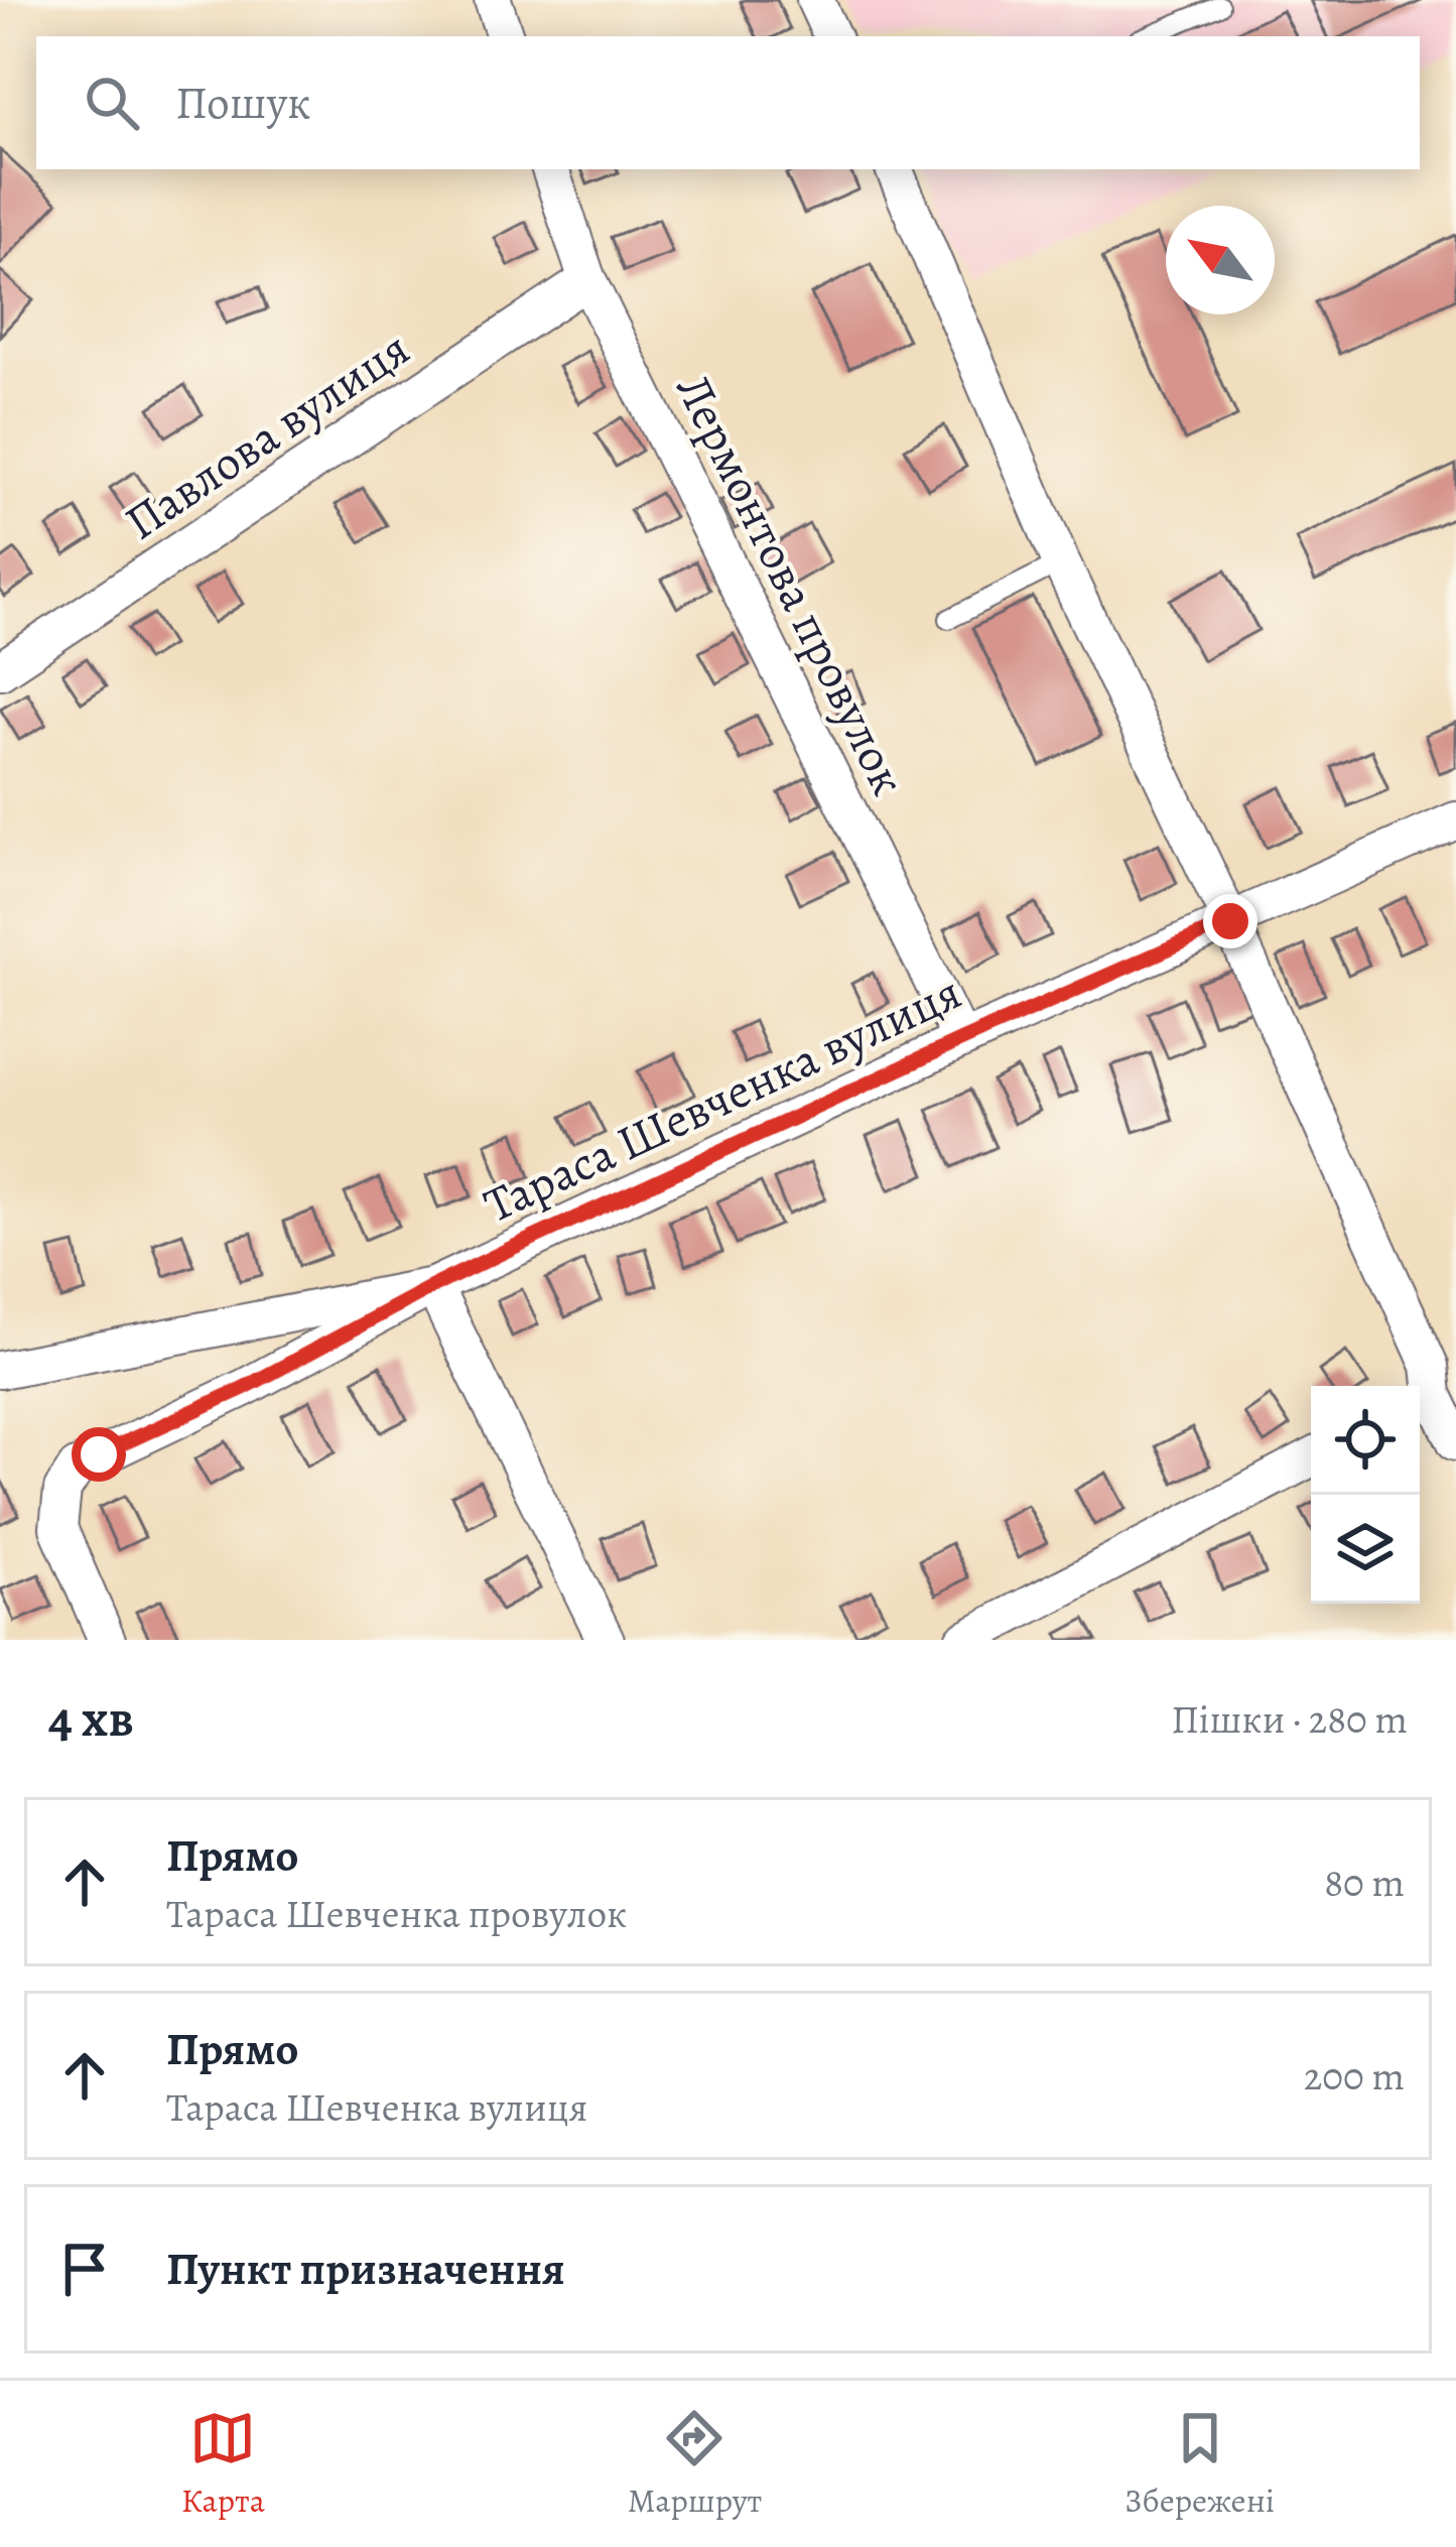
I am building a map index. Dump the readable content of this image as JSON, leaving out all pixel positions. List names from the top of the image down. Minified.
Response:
{"streets":{"street":["Павлова вулиця","Лермонтова провулок","Тараса Шевченка вулиця"]},"crossings":[["Павлова вулиця","Лермонтова провулок"],["Лермонтова провулок","Тараса Шевченка вулиця"]],"north":"top left","page":{"search":"Пошук","heading":["4 хв","Пішки · 280 m"],"list":[["Прямо","Тараса Шевченка провулок","80 m"],["Прямо","Тараса Шевченка вулиця","200 m"],"Пункт призначення"],"nav":["Карта","Маршрут","Збережені"]}}
